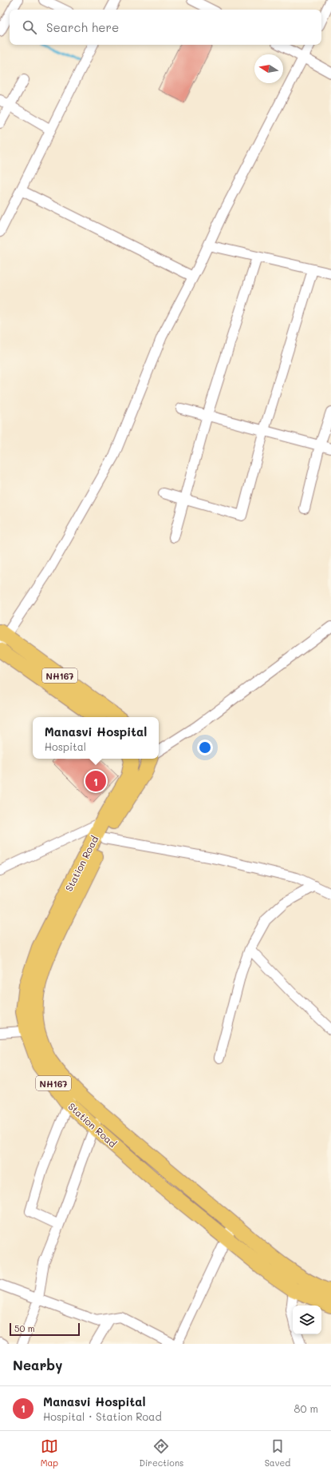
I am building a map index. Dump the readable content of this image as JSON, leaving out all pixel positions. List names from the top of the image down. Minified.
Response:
{"streets":{"highway":["NH167","Station Road"]},"scale_bar":"50 m","north":"left","page":{"search":"Search here","popup":["Manasvi Hospital","Hospital"],"pins":"1","scale":"50 m","heading":"Nearby","list":[{"mark":"1","name":"Manasvi Hospital","note":"Hospital · Station Road","value":"80 m"}],"nav":["Map","Directions","Saved"]}}
